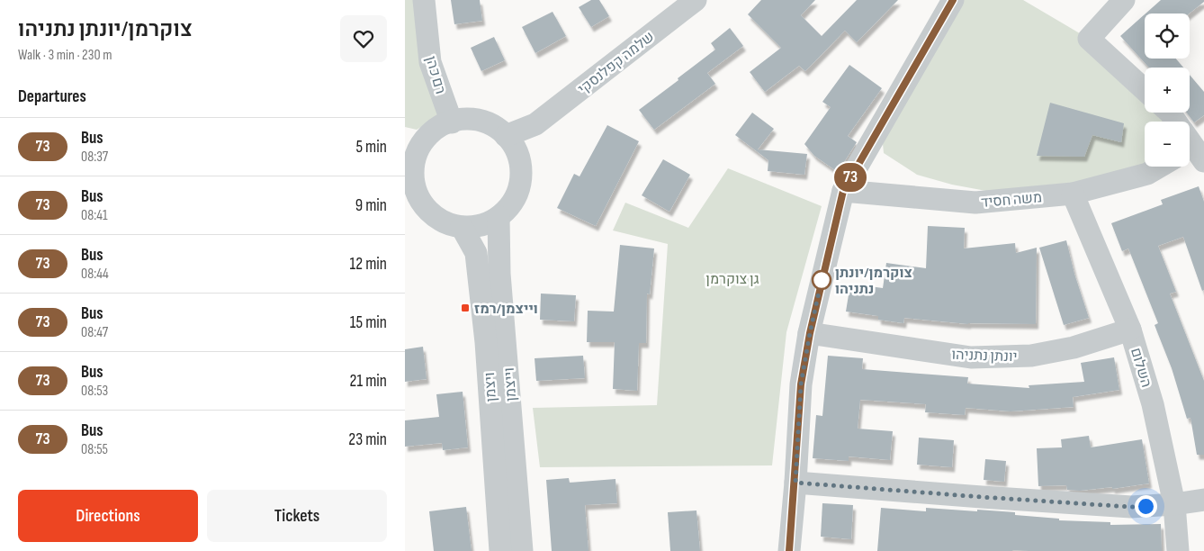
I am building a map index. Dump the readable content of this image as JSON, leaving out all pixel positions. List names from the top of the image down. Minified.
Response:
{"streets":{"street":["שלמה קפלנסקי","רם כהן","משה חסיד","יונתן נתניהו","השלום","וייצמן","ויצמן"]},"crossings":[["רם כהן","וייצמן"],["רם כהן","ויצמן"],["משה חסיד","השלום"],["יונתן נתניהו","השלום"],["וייצמן","ויצמן"]],"parks":["גן צוקרמן"],"places":{"other":["צוקרמן/יונתן נתניהו"],"transit":["וייצמן/רמז"]},"lines":["bus line 73"],"page":{"heading":[["צוקרמן/יונתן נתניהו","Walk · 3 min · 230 m"],"Departures"],"on_map":"73","map_buttons":["+","−"],"list":[{"mark":"73","name":"Bus","note":"08:37","value":"5 min"},{"mark":"73","name":"Bus","note":"08:41","value":"9 min"},{"mark":"73","name":"Bus","note":"08:44","value":"12 min"},{"mark":"73","name":"Bus","note":"08:47","value":"15 min"},{"mark":"73","name":"Bus","note":"08:53","value":"21 min"},{"mark":"73","name":"Bus","note":"08:55","value":"23 min"}],"buttons":["Directions","Tickets"]}}
